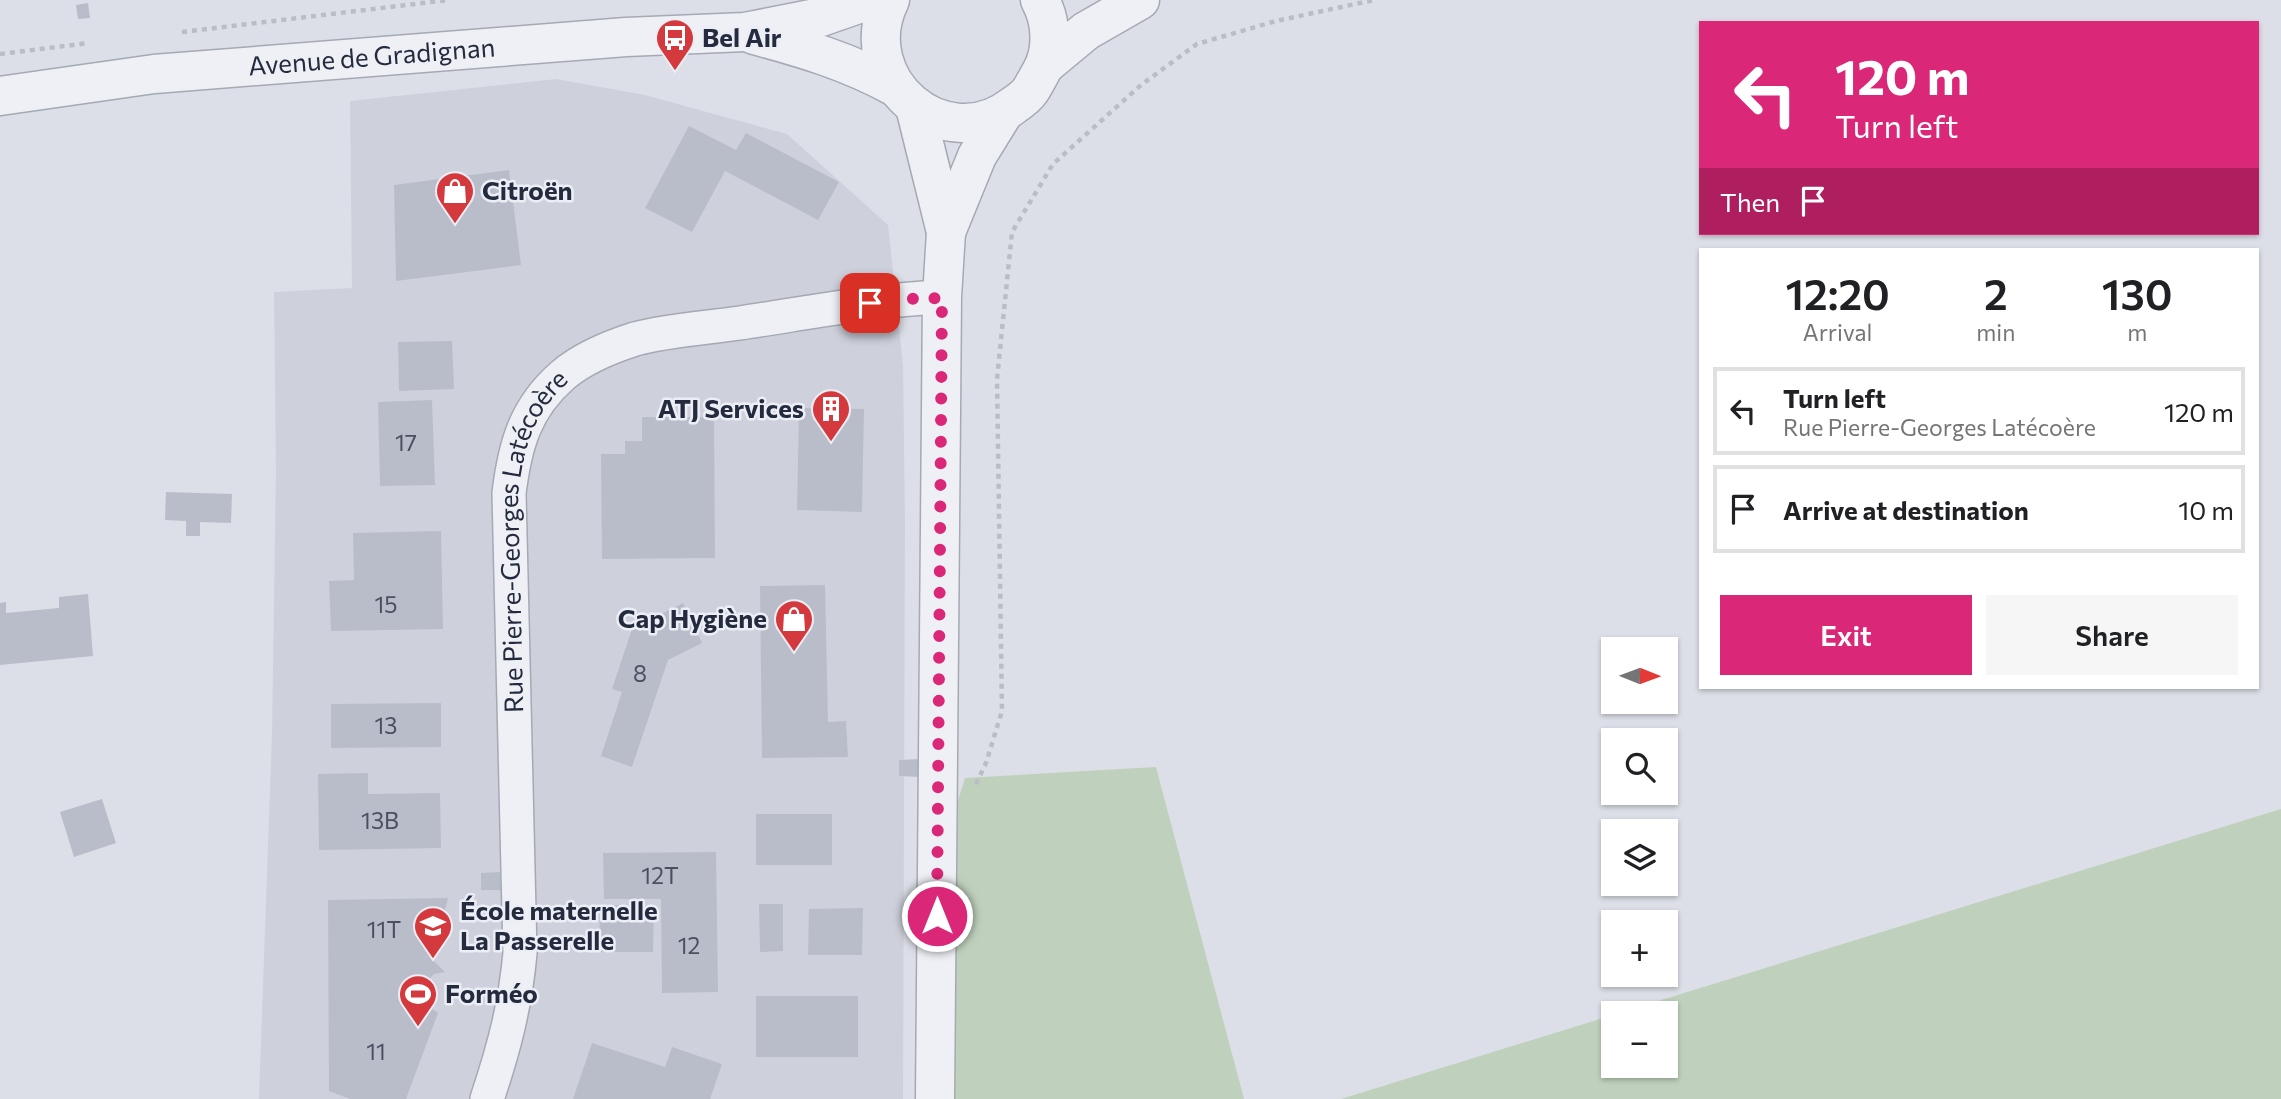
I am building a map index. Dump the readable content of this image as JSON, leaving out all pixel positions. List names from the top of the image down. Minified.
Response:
{"streets":{"street":["Avenue de Gradignan","Rue Pierre-Georges Latécoère"]},"places":{"bus stop":["Bel Air"],"shop":["Citroën","Cap Hygiène"],"building":["ATJ Services"],"school or university":["École maternelle La Passerelle"],"sports":["Forméo"]},"house_numbers":["17","15","8","13","13B","12T","11T","12","11"],"north":"right","page":{"turn":["120 m","Turn left"],"then":"Then","eta":["12:20","Arrival","2","min","130","m"],"list":[{"name":"Turn left","note":"Rue Pierre-Georges Latécoère","value":"120 m"},{"name":"Arrive at destination","value":"10 m"}],"buttons":["Exit","Share"],"map_buttons":["+","−"]}}
